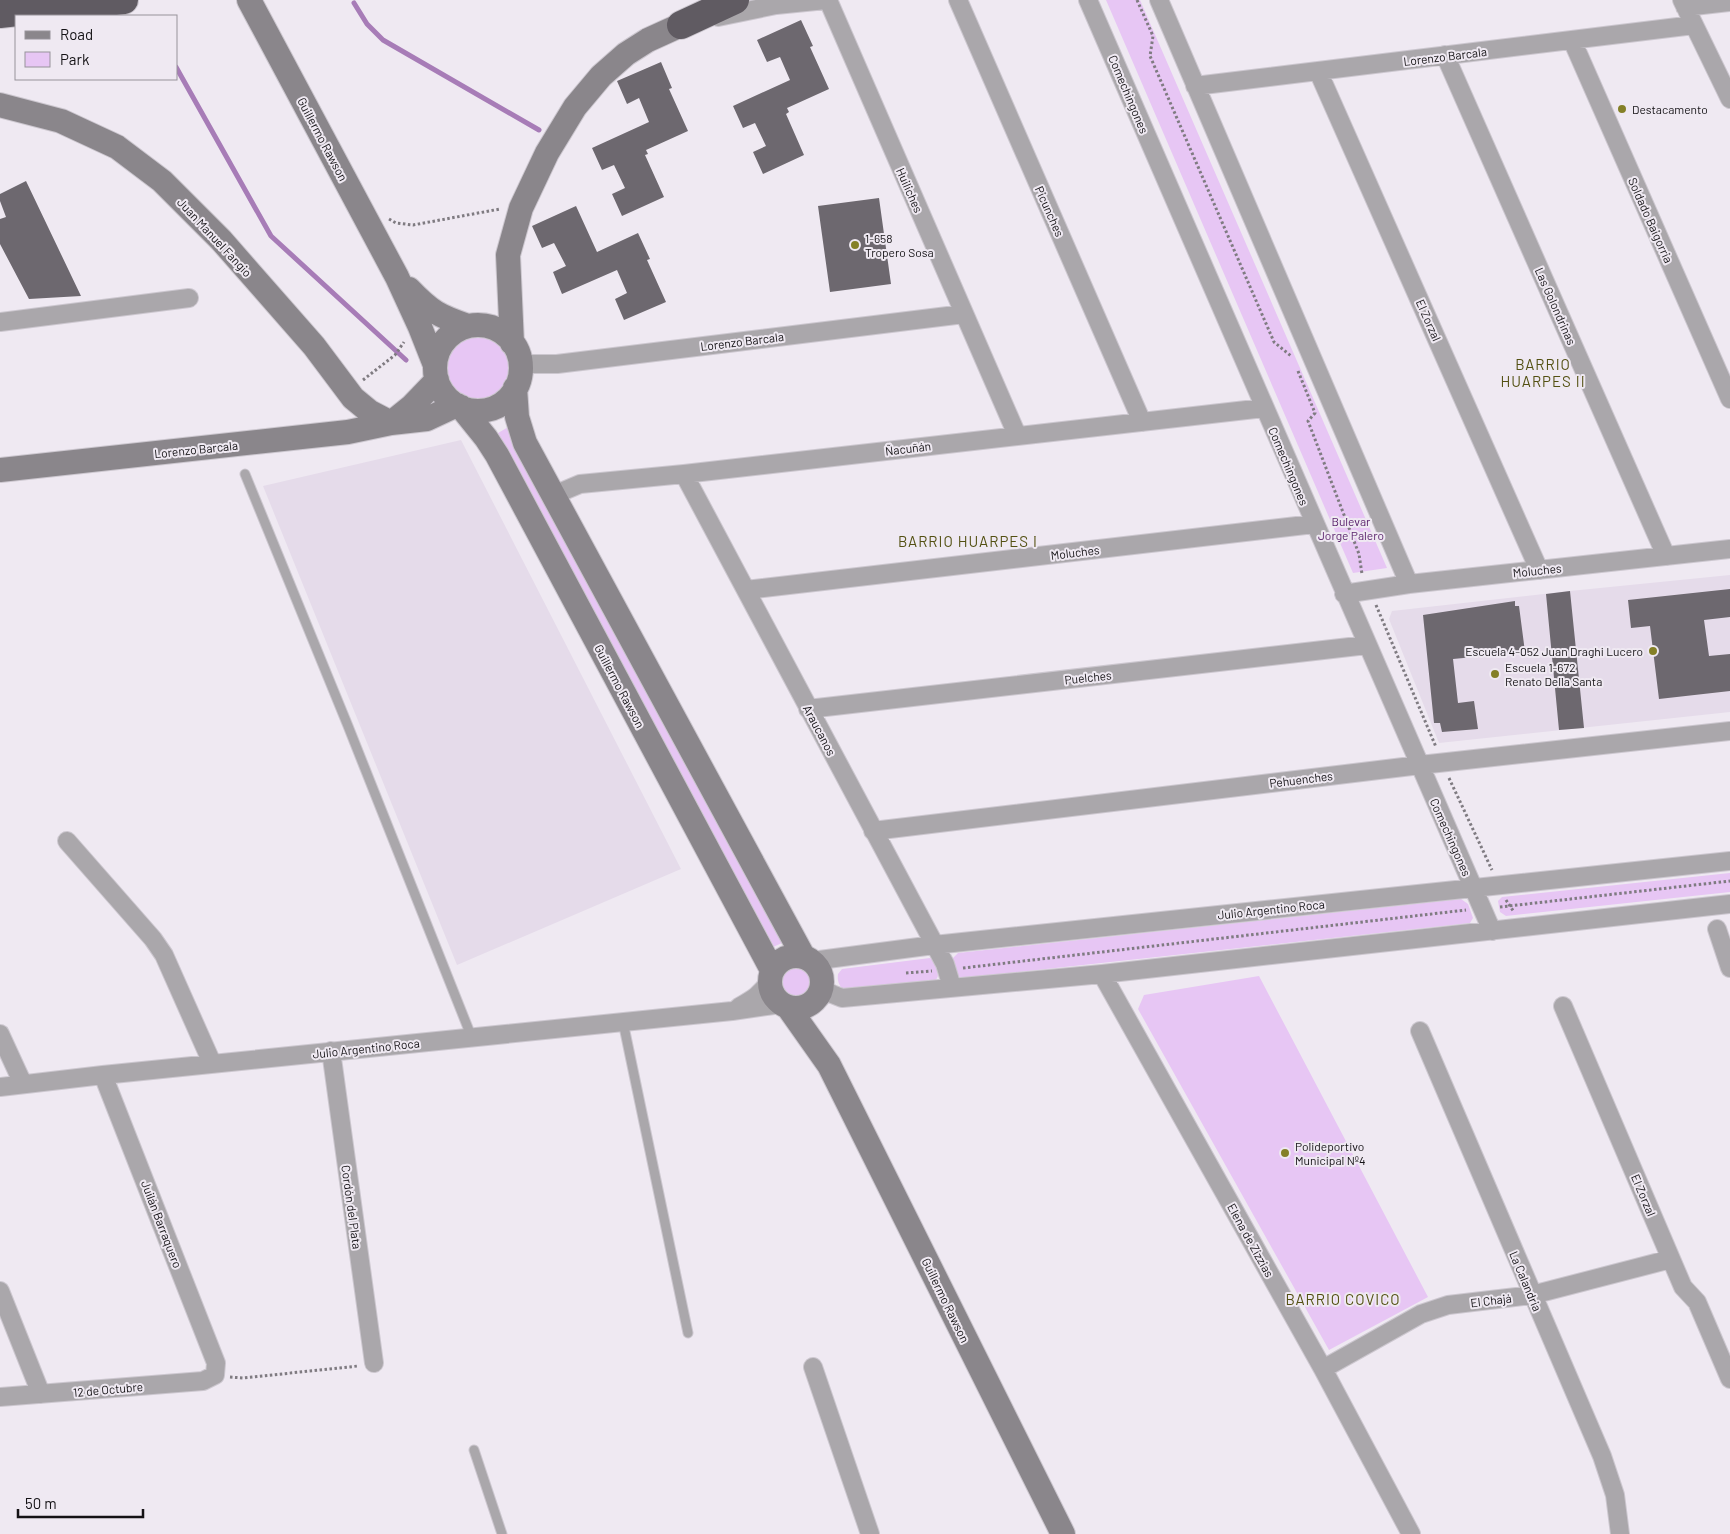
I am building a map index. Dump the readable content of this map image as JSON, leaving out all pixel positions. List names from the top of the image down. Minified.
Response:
{"streets":{"main road":["Lorenzo Barcala","Guillermo Rawson","Juan Manuel Fangio"],"street":["Comechingones","Huiliches","Picunches","Soldado Baigorria","Las Golondrinas","El Zorzal","Ñacuñán","Moluches","Puelches","Araucanos","Pehuenches","Julio Argentino Roca","Cordón del Plata","Juilán Barraquero","Elena de Zizzias","La Calandria","El Chajá","12 de Octubre"]},"crossings":[["Lorenzo Barcala","Guillermo Rawson"],["Lorenzo Barcala","Huiliches"],["Lorenzo Barcala","Soldado Baigorria"],["Lorenzo Barcala","Juan Manuel Fangio"],["Lorenzo Barcala","Las Golondrinas"],["Lorenzo Barcala","El Zorzal"],["Comechingones","Ñacuñán"],["Comechingones","Moluches"],["Comechingones","Puelches"],["Comechingones","Pehuenches"],["Comechingones","Julio Argentino Roca"],["Guillermo Rawson","Julio Argentino Roca"],["Huiliches","Ñacuñán"],["Picunches","Ñacuñán"],["Las Golondrinas","Moluches"],["El Zorzal","Moluches"],["El Zorzal","El Chajá"],["Ñacuñán","Araucanos"],["Moluches","Araucanos"],["Puelches","Araucanos"],["Araucanos","Pehuenches"],["Araucanos","Julio Argentino Roca"],["Julio Argentino Roca","Cordón del Plata"],["Julio Argentino Roca","Juilán Barraquero"],["Juilán Barraquero","12 de Octubre"],["Elena de Zizzias","El Chajá"],["La Calandria","El Chajá"]],"districts":["BARRIO HUARPES II","BARRIO HUARPES I","BARRIO COVICO"],"parks":["Bulevar Jorge Palero"],"places":["Destacamento","1-658 Tropero Sosa","Escuela 4-052 Juan Draghi Lucero","Escuela 1-672 Renato Della Santa","Polideportivo Municipal Nº4"],"legend":["Road","Park"],"scale_bar":"50 m"}
